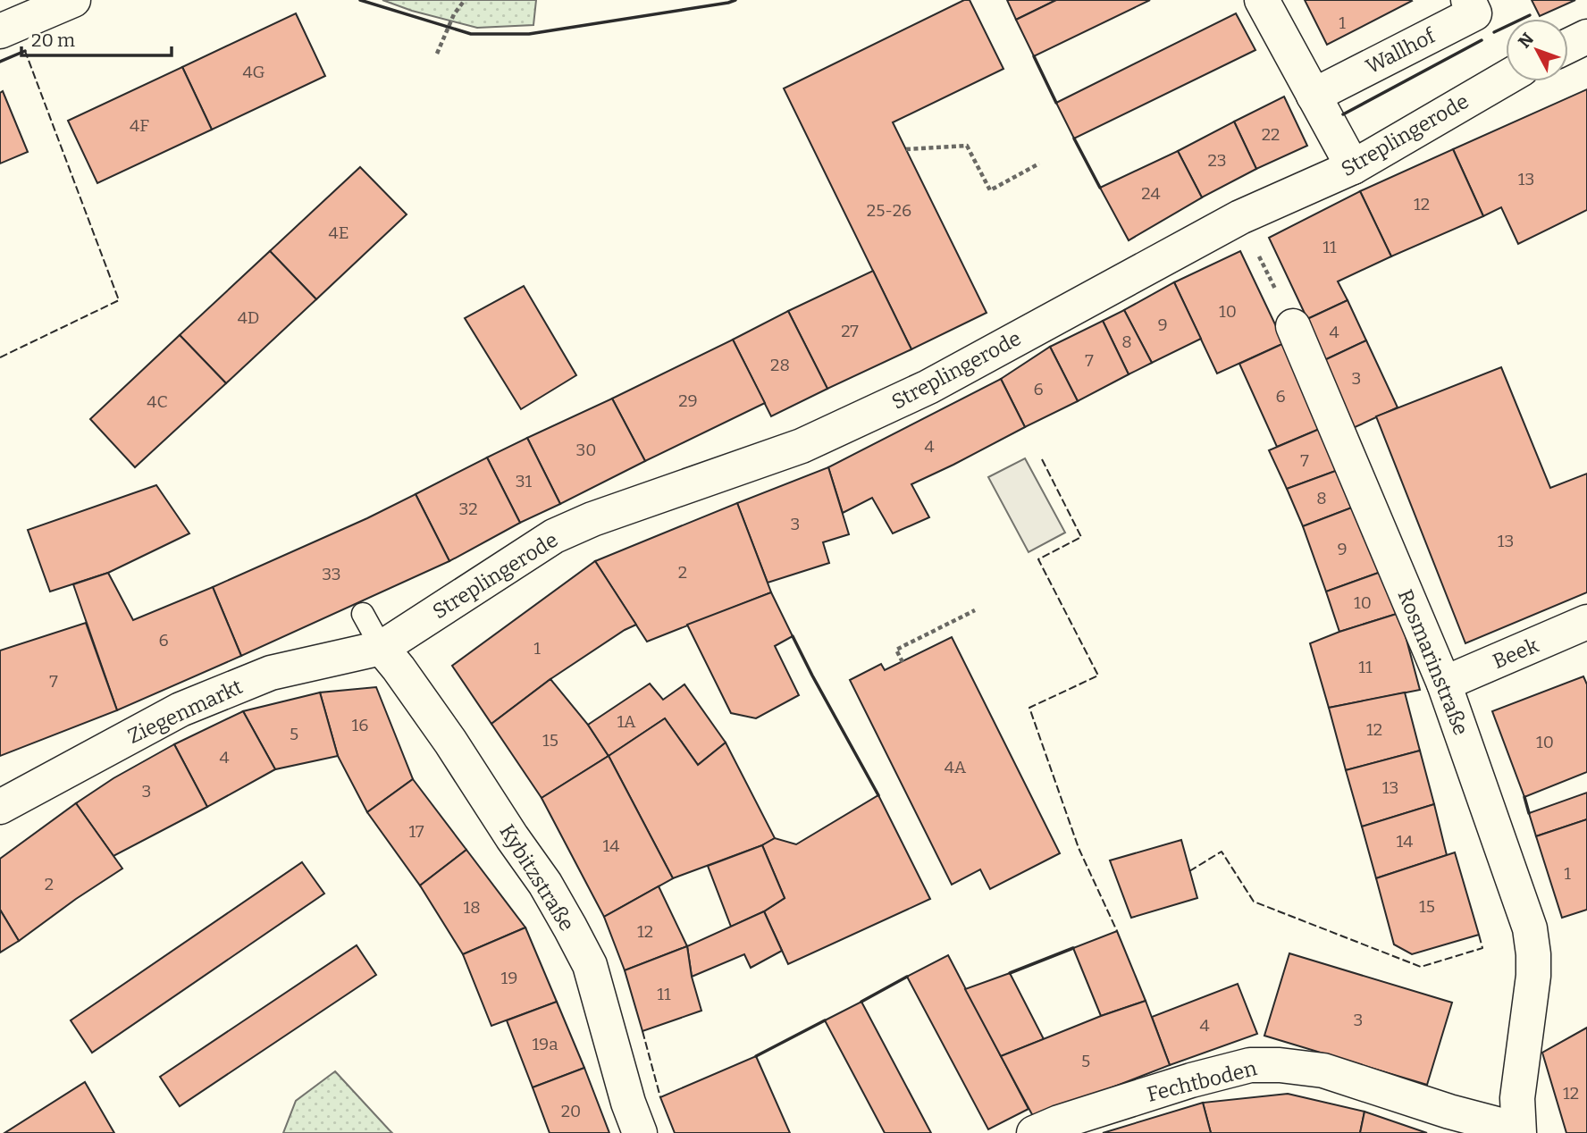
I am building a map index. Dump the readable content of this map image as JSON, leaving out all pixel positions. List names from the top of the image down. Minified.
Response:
{"streets":{"street":["Wallhof","Streplingerode","Beek","Rosmarinstraße","Ziegenmarkt","Kybitzstraße","Fechtboden"]},"crossings":[["Streplingerode","Ziegenmarkt"],["Streplingerode","Kybitzstraße"],["Beek","Rosmarinstraße"],["Rosmarinstraße","Fechtboden"],["Ziegenmarkt","Kybitzstraße"]],"house_numbers":["1","4G","4F","22","23","13","24","12","25-26","4E","11","10","4D","9","27","4","8","7","28","3","6","6","29","4C","4","30","7","31","8","32","3","13","9","2","33","10","6","1","11","7","1A","16","12","5","15","10","4","4A","13","3","17","14","14","1","2","15","18","12","19","11","3","4","19a","5","12","20"],"scale_bar":"20 m","north":"top left"}
